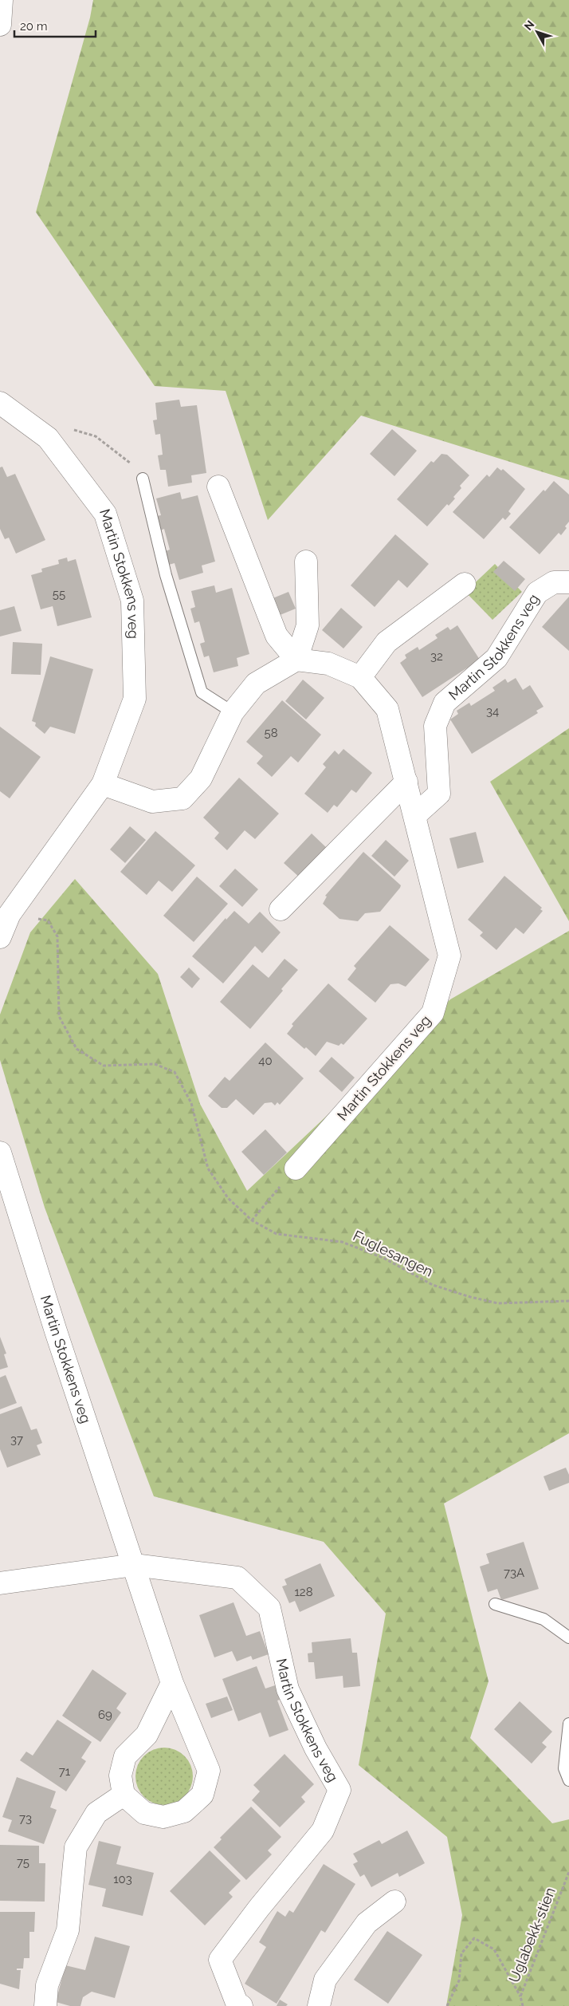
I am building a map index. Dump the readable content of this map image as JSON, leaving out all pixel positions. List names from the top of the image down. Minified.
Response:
{"streets":{"street":["Martin Stokkens veg"],"path":["Fuglesangen","Uglabekk-stien"]},"crossings":[["Martin Stokkens veg","Fuglesangen"]],"house_numbers":["55","32","34","58","40","37","73A","128","69","71","73","75","103"],"scale_bar":"20 m","north":"top left"}
